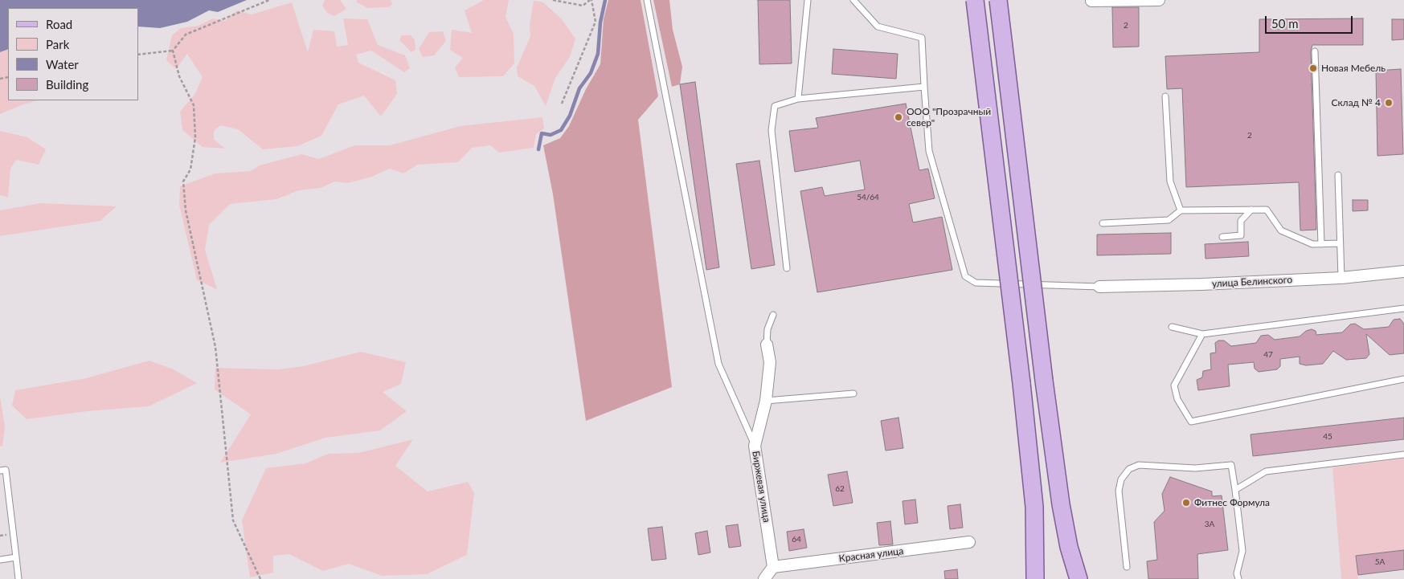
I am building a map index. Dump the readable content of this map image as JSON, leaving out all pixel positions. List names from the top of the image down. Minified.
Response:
{"streets":{"street":["улица Белинского","Биржевая улица","Красная улица"]},"crossings":[["Биржевая улица","Красная улица"]],"places":["Новая Мебель","Склад № 4","ООО \"Прозрачный север\"","Фитнес Формула"],"house_numbers":["2","2","54/64","47","45","62","3А","64","5А"],"legend":["Road","Park","Water","Building"],"scale_bar":"50 m"}
